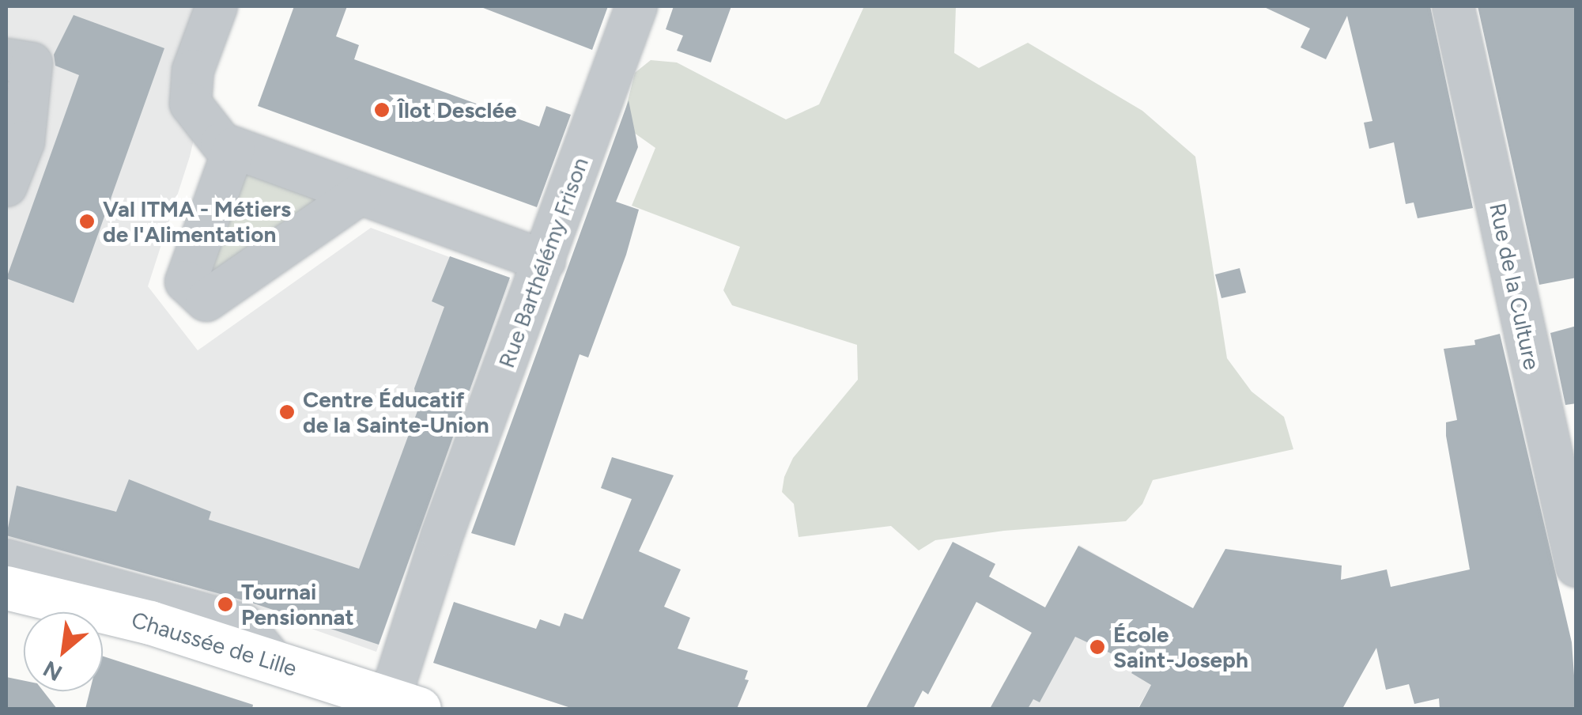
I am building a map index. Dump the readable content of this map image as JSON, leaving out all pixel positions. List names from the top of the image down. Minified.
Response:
{"streets":{"main road":["Chaussée de Lille"],"street":["Rue Barthélémy Frison","Rue de la Culture"]},"crossings":[["Rue Barthélémy Frison","Chaussée de Lille"]],"places":["Îlot Desclée","Val ITMA - Métiers de l'Alimentation","Centre Éducatif de la Sainte-Union","Tournai Pensionnat","École Saint-Joseph"],"north":"bottom left"}
